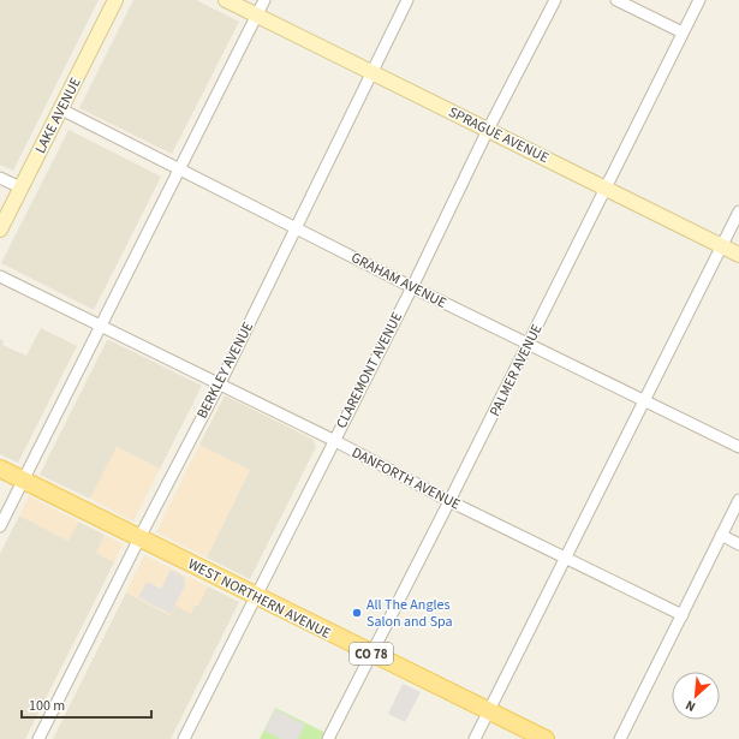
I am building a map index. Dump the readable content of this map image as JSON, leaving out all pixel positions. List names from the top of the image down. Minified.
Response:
{"streets":{"main road":["WEST NORTHERN AVENUE","CO 78"],"street":["LAKE AVENUE","SPRAGUE AVENUE","GRAHAM AVENUE","BERKLEY AVENUE","CLAREMONT AVENUE","PALMER AVENUE","DANFORTH AVENUE"]},"crossings":[["LAKE AVENUE","GRAHAM AVENUE"],["SPRAGUE AVENUE","BERKLEY AVENUE"],["SPRAGUE AVENUE","CLAREMONT AVENUE"],["SPRAGUE AVENUE","PALMER AVENUE"],["GRAHAM AVENUE","BERKLEY AVENUE"],["GRAHAM AVENUE","CLAREMONT AVENUE"],["GRAHAM AVENUE","PALMER AVENUE"],["BERKLEY AVENUE","DANFORTH AVENUE"],["BERKLEY AVENUE","WEST NORTHERN AVENUE"],["CLAREMONT AVENUE","DANFORTH AVENUE"],["CLAREMONT AVENUE","WEST NORTHERN AVENUE"],["PALMER AVENUE","DANFORTH AVENUE"],["PALMER AVENUE","WEST NORTHERN AVENUE"]],"places":["All The Angles Salon and Spa"],"scale_bar":"100 m","north":"bottom left"}
